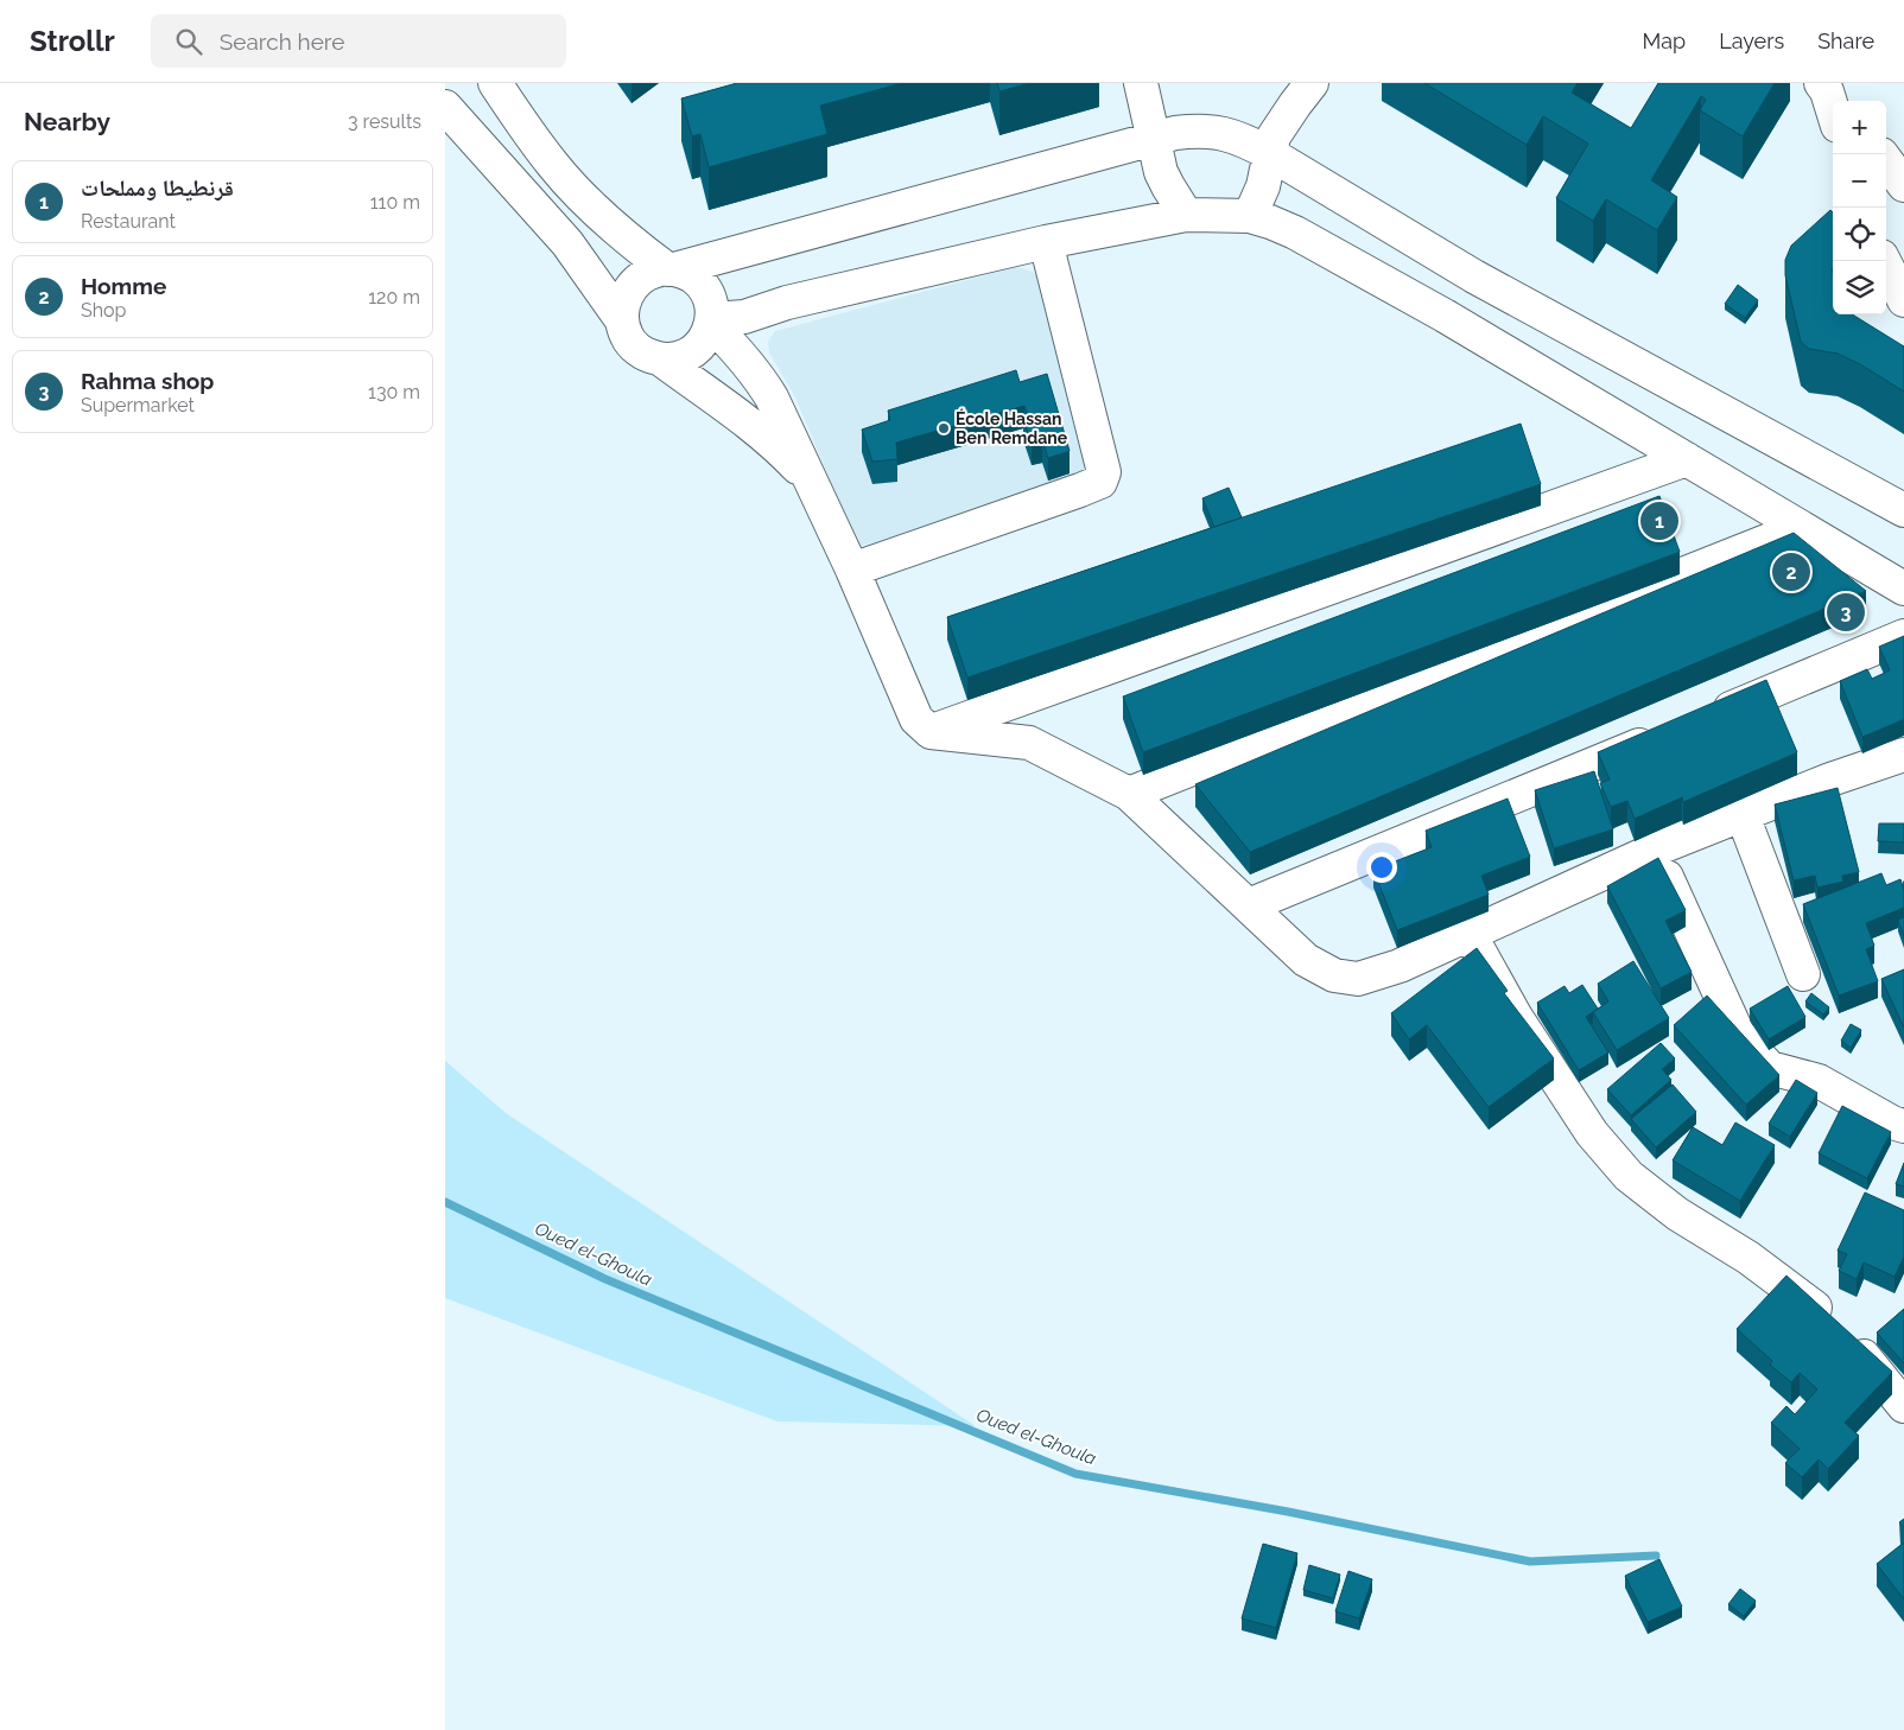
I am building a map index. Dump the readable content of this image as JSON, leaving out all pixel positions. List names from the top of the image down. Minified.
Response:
{"water":["Oued el-Ghoula"],"places":["École Hassan Ben Remdane"],"page":{"header":"Strollr","search":"Search here","nav":["Map","Layers","Share"],"heading":["Nearby","3 results"],"map_buttons":["+","−"],"list":[{"mark":"1","name":"قرنطيطا ومملحات","note":"Restaurant","value":"110 m"},{"mark":"2","name":"Homme","note":"Shop","value":"120 m"},{"mark":"3","name":"Rahma shop","note":"Supermarket","value":"130 m"}],"pins":["1","2","3"]}}
